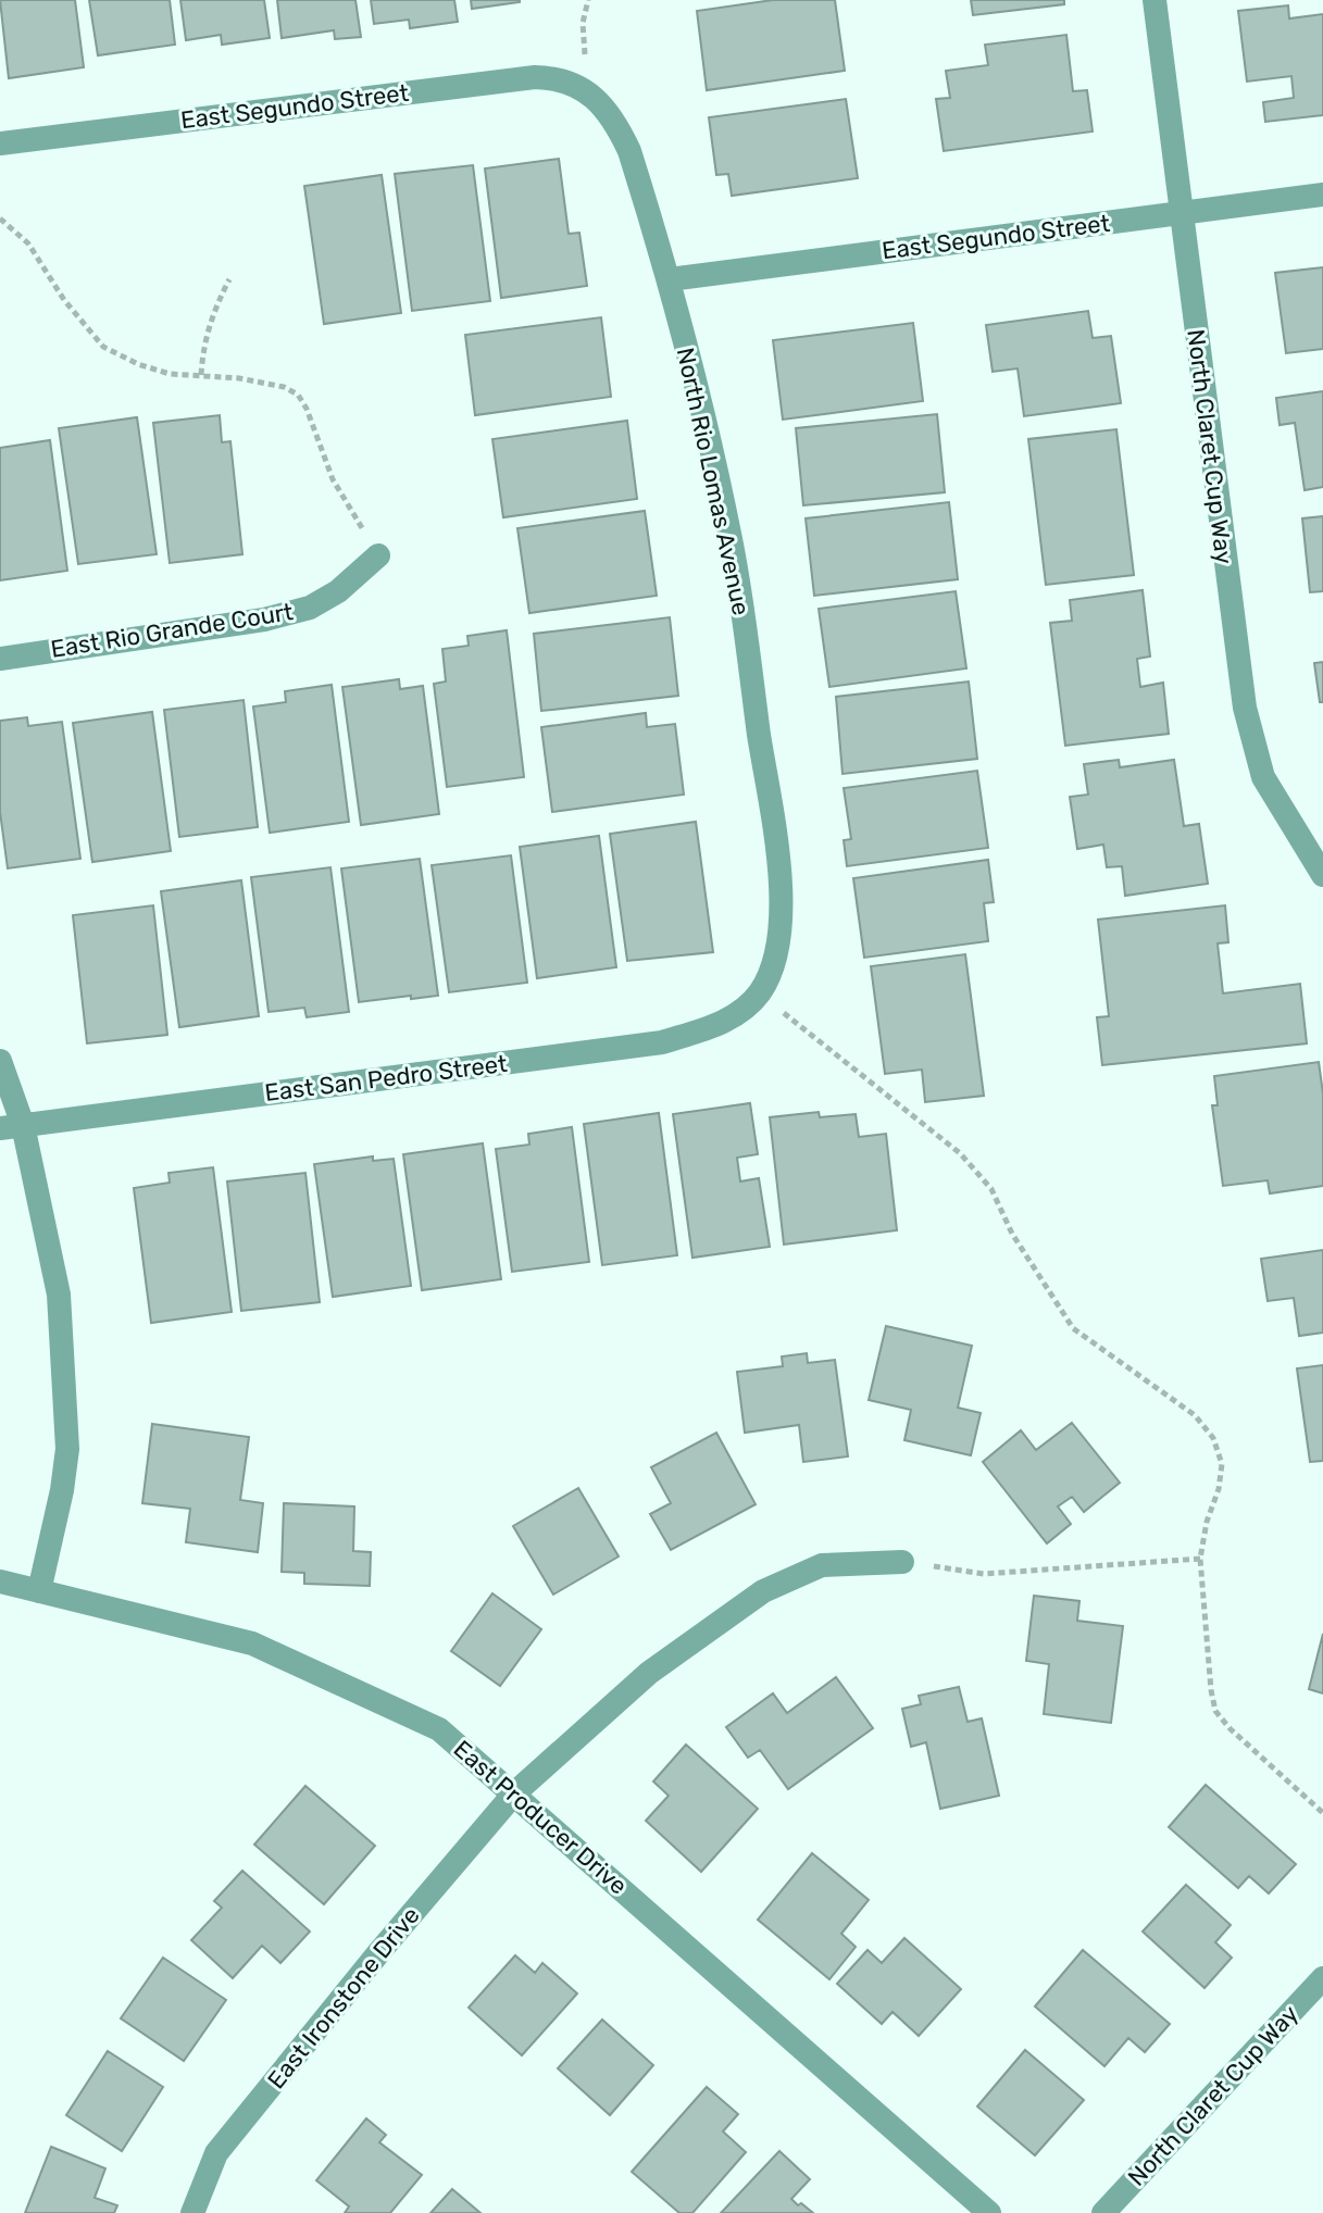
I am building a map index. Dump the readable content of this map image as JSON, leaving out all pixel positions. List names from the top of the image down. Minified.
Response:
{"streets":{"street":["East Segundo Street","North Claret Cup Way","North Rio Lomas Avenue","East Rio Grande Court","East San Pedro Street","East Producer Drive","East Ironstone Drive"]},"crossings":[["East Segundo Street","North Claret Cup Way"],["East Segundo Street","North Rio Lomas Avenue"],["North Rio Lomas Avenue","East San Pedro Street"],["East Producer Drive","East Ironstone Drive"]]}
